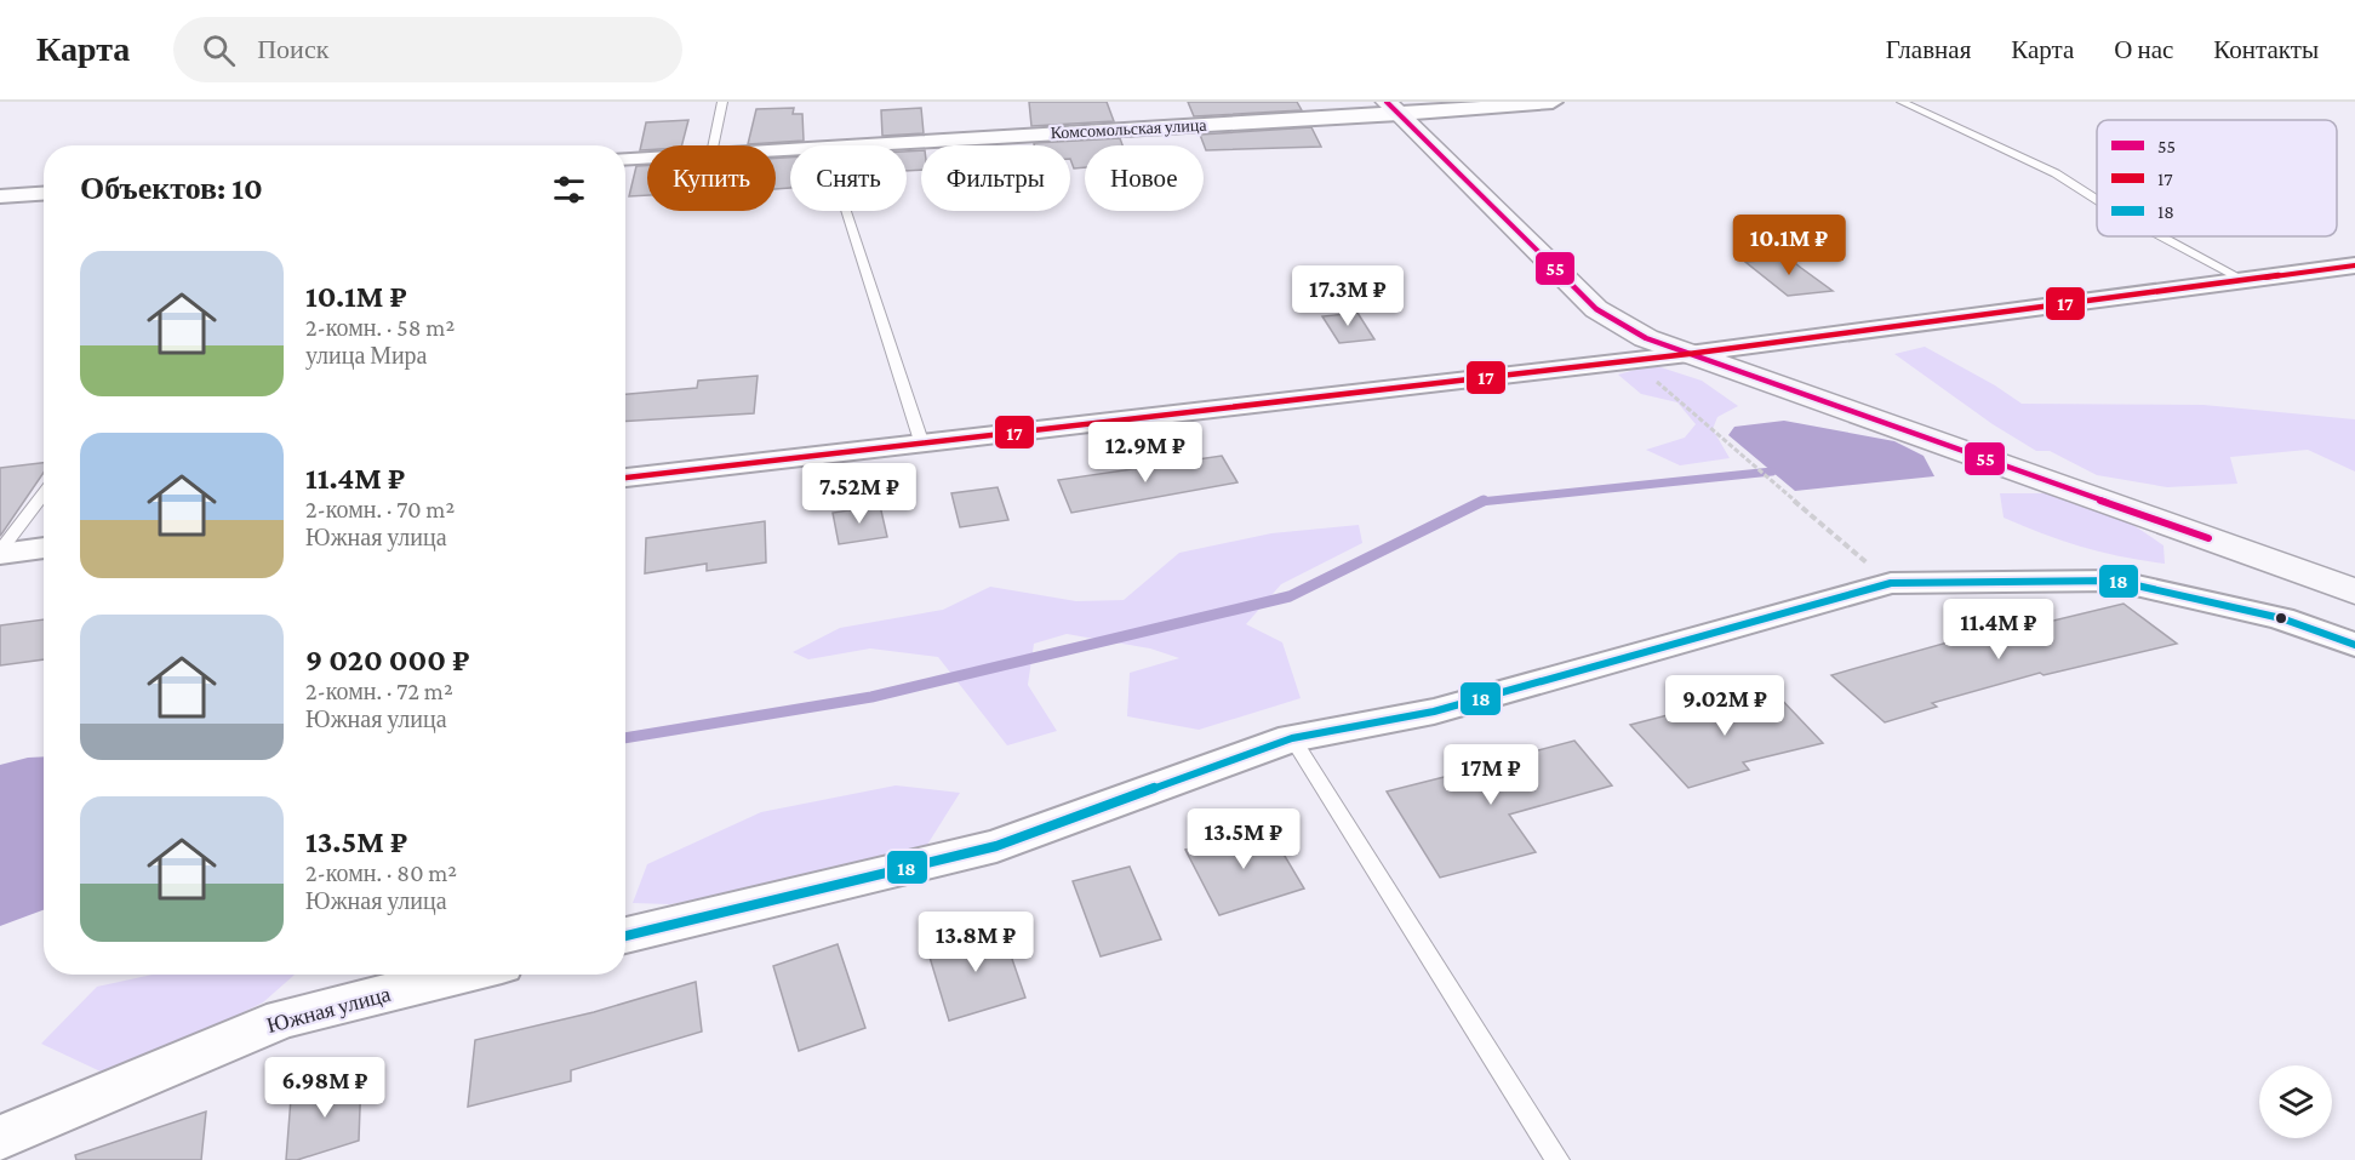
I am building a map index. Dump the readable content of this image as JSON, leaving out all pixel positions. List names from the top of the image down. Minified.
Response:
{"streets":{"street":["Комсомольская улица","Южная улица"]},"lines":["transit line 55","transit line 17","transit line 18"],"legend":["55","17","18"],"page":{"header":"Карта","search":"Поиск","nav":["Главная","Карта","О нас","Контакты"],"chip":["Купить","Снять","Фильтры","Новое"],"heading":"Объектов: 10","price":["10.1M ₽","17.3M ₽","12.9M ₽","7.52M ₽","11.4M ₽","9.02M ₽","17M ₽","13.5M ₽","13.8M ₽","6.98M ₽"],"list":[{"name":"10.1M ₽","note":"2-комн. · 58 m² · улица Мира"},{"name":"11.4M ₽","note":"2-комн. · 70 m² · Южная улица"},{"name":"9 020 000 ₽","note":"2-комн. · 72 m² · Южная улица"},{"name":"13.5M ₽","note":"2-комн. · 80 m² · Южная улица"}]}}
